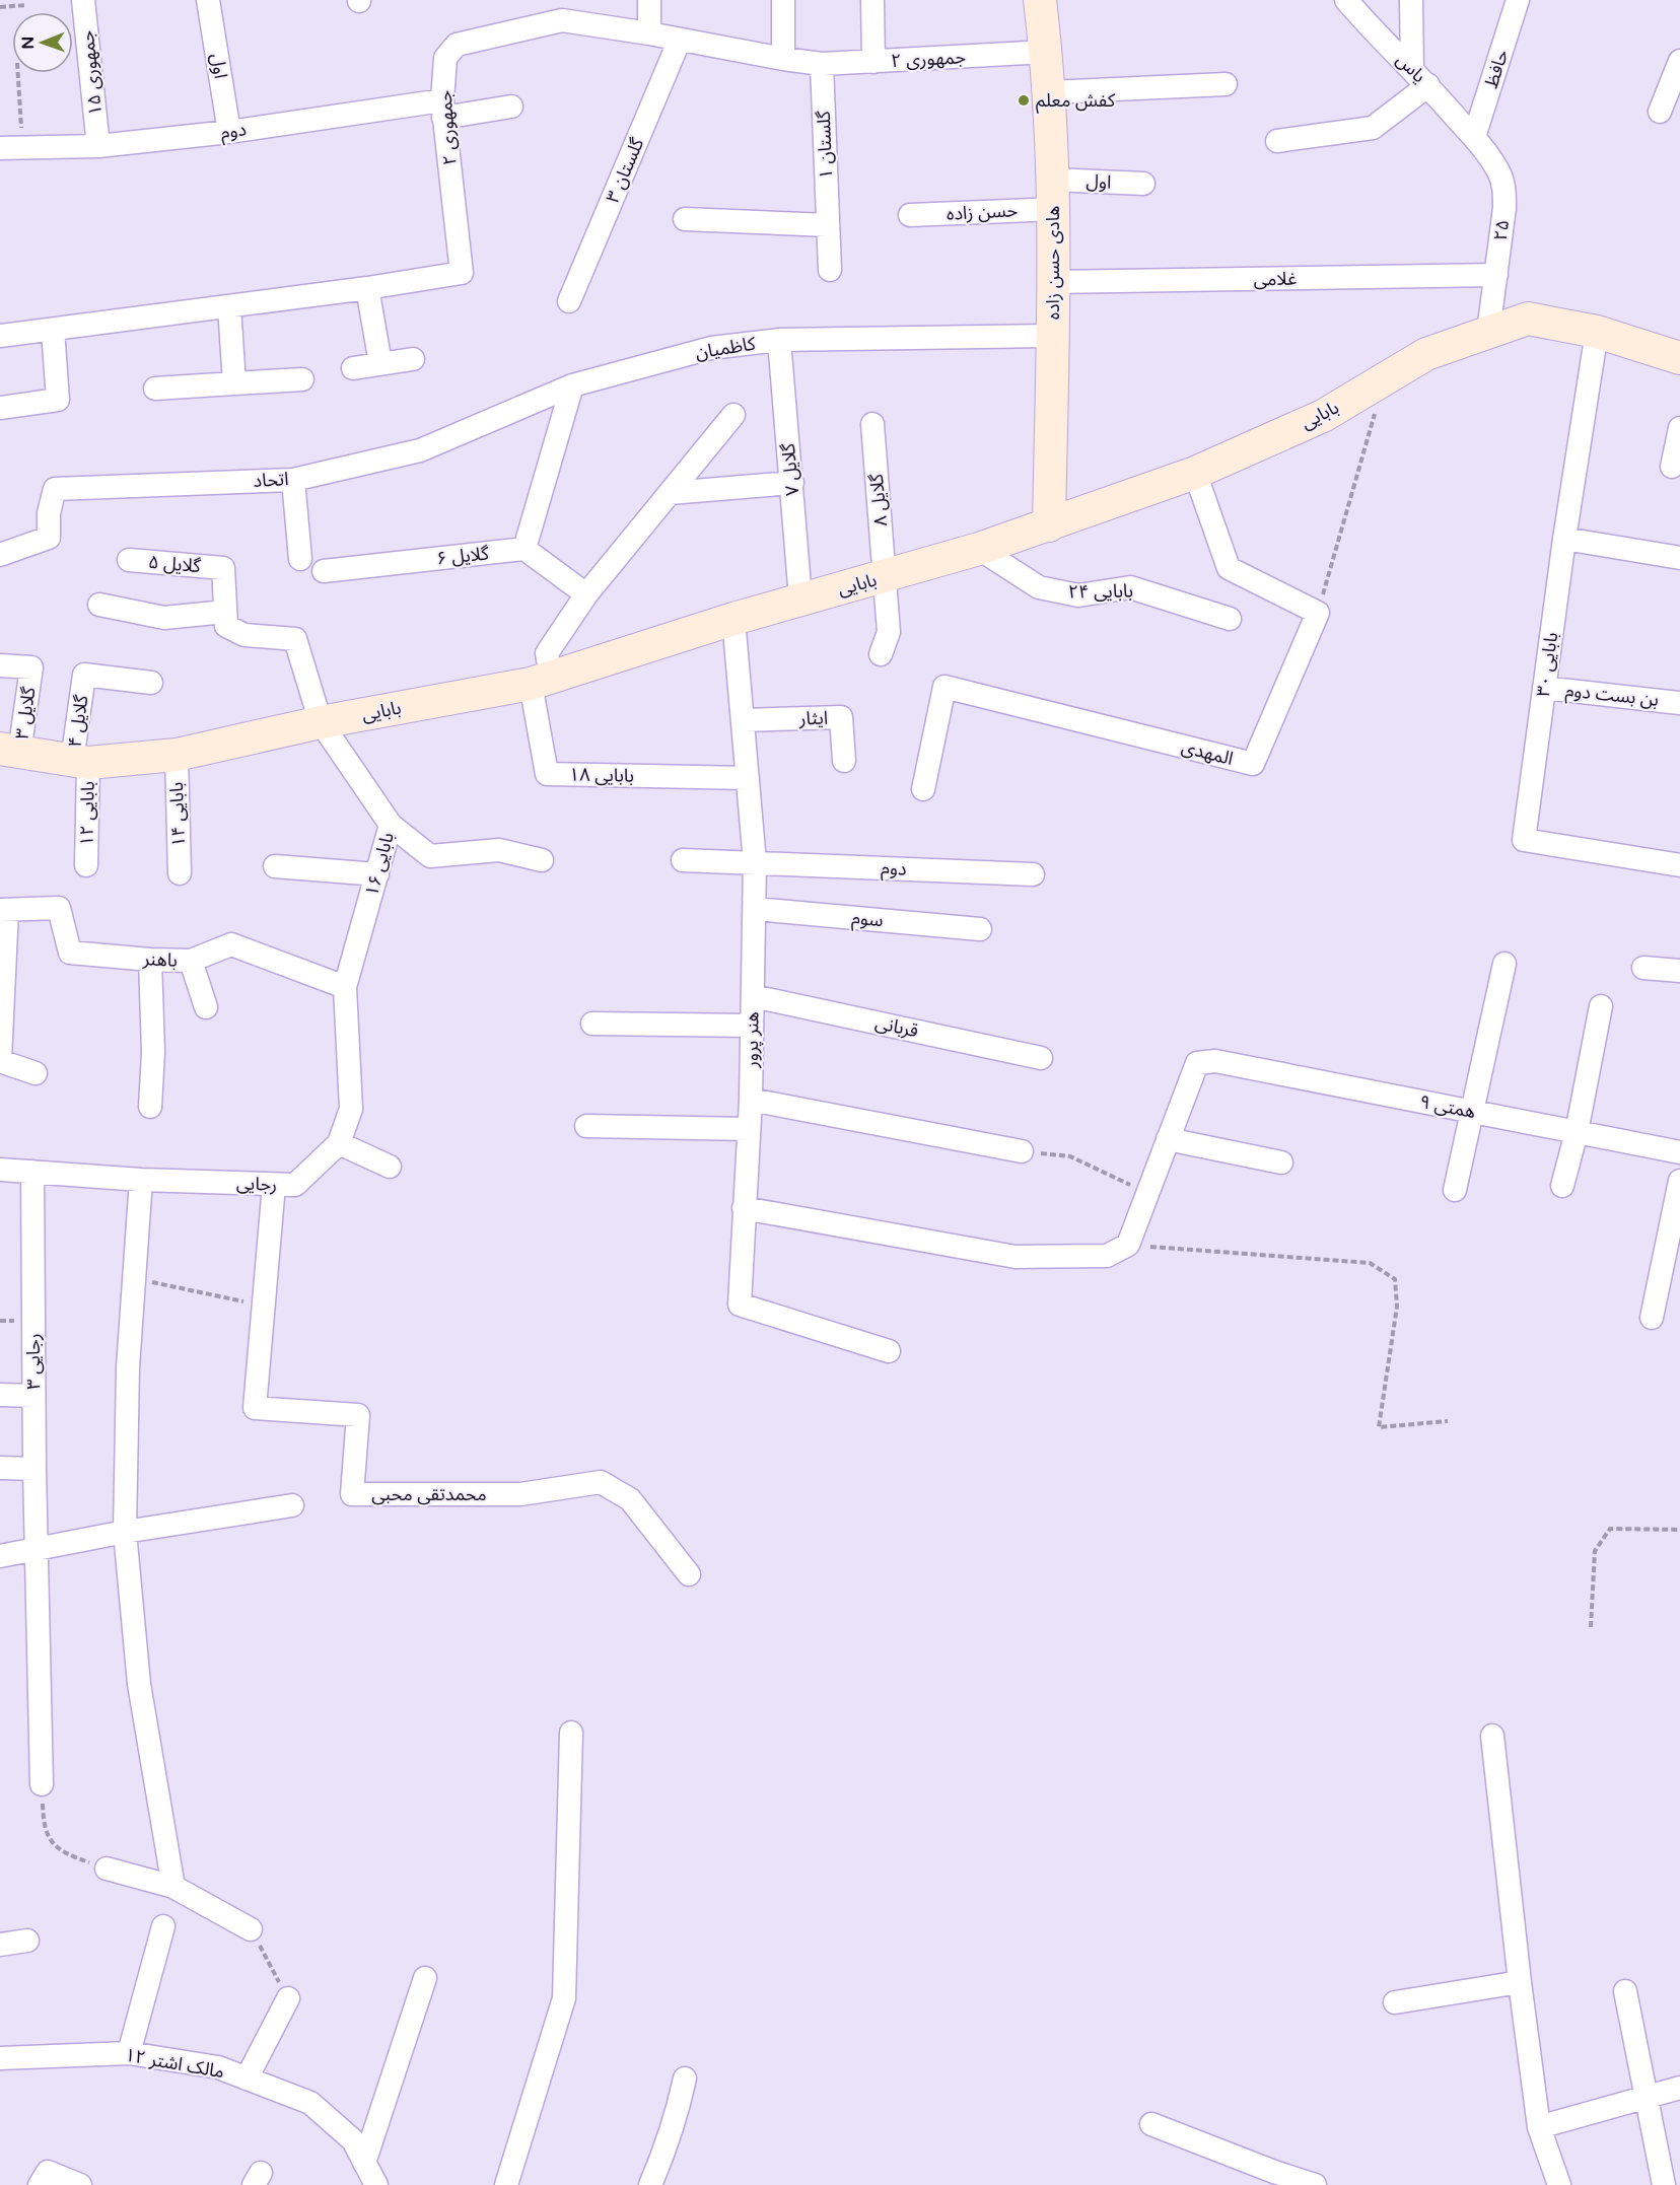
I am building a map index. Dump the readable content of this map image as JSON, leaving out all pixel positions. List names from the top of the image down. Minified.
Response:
{"streets":{"main road":["هادی حسن زاده","بابایی"],"street":["جمهوری ۲","اول","یاس","حافظ","جمهوری ۱۵","دوم","گلستان ۱","گلستان ۳","حسن زاده","۲۵","غلامی","کاظمیان","گلایل ۷","اتحاد","گلایل ۸","گلایل ۶","گلایل ۵","بابایی ۲۴","بابایی ۳۰","بن بست دوم","گلایل ۳","ایثار","گلایل ۴","المهدی","بابایی ۱۸","بابایی ۱۲","بابایی ۱۴","بابایی ۱۶","سوم","باهنر","قربانی","هنر پرور","همتی ۹","رجایی","رجایی ۳","محمدتقی محبی","مالک اشتر ۱۲"]},"crossings":[["جمهوری ۲","دوم"],["جمهوری ۲","گلستان ۱"],["جمهوری ۲","گلستان ۳"],["جمهوری ۲","هادی حسن زاده"],["اول","دوم"],["اول","حسن زاده"],["اول","هادی حسن زاده"],["یاس","حافظ"],["یاس","۲۵"],["حافظ","۲۵"],["جمهوری ۱۵","دوم"],["دوم","هنر پرور"],["حسن زاده","هادی حسن زاده"],["۲۵","غلامی"],["۲۵","بابایی"],["هادی حسن زاده","غلامی"],["هادی حسن زاده","کاظمیان"],["هادی حسن زاده","بابایی"],["کاظمیان","گلایل ۷"],["کاظمیان","اتحاد"],["بابایی","گلایل ۷"],["بابایی","گلایل ۸"],["بابایی","بابایی ۲۴"],["بابایی","بابایی ۳۰"],["بابایی","گلایل ۳"],["بابایی","گلایل ۴"],["بابایی","بابایی ۱۸"],["بابایی","بابایی ۱۲"],["بابایی","بابایی ۱۴"],["بابایی","بابایی ۱۶"],["بابایی","هنر پرور"],["بابایی ۳۰","بن بست دوم"],["ایثار","هنر پرور"],["گلایل ۴","بابایی ۱۲"],["بابایی ۱۸","هنر پرور"],["بابایی ۱۶","باهنر"],["بابایی ۱۶","رجایی"],["سوم","هنر پرور"],["باهنر","رجایی"],["قربانی","هنر پرور"],["رجایی","رجایی ۳"],["رجایی","محمدتقی محبی"]],"places":["کفش معلم"],"north":"left"}
